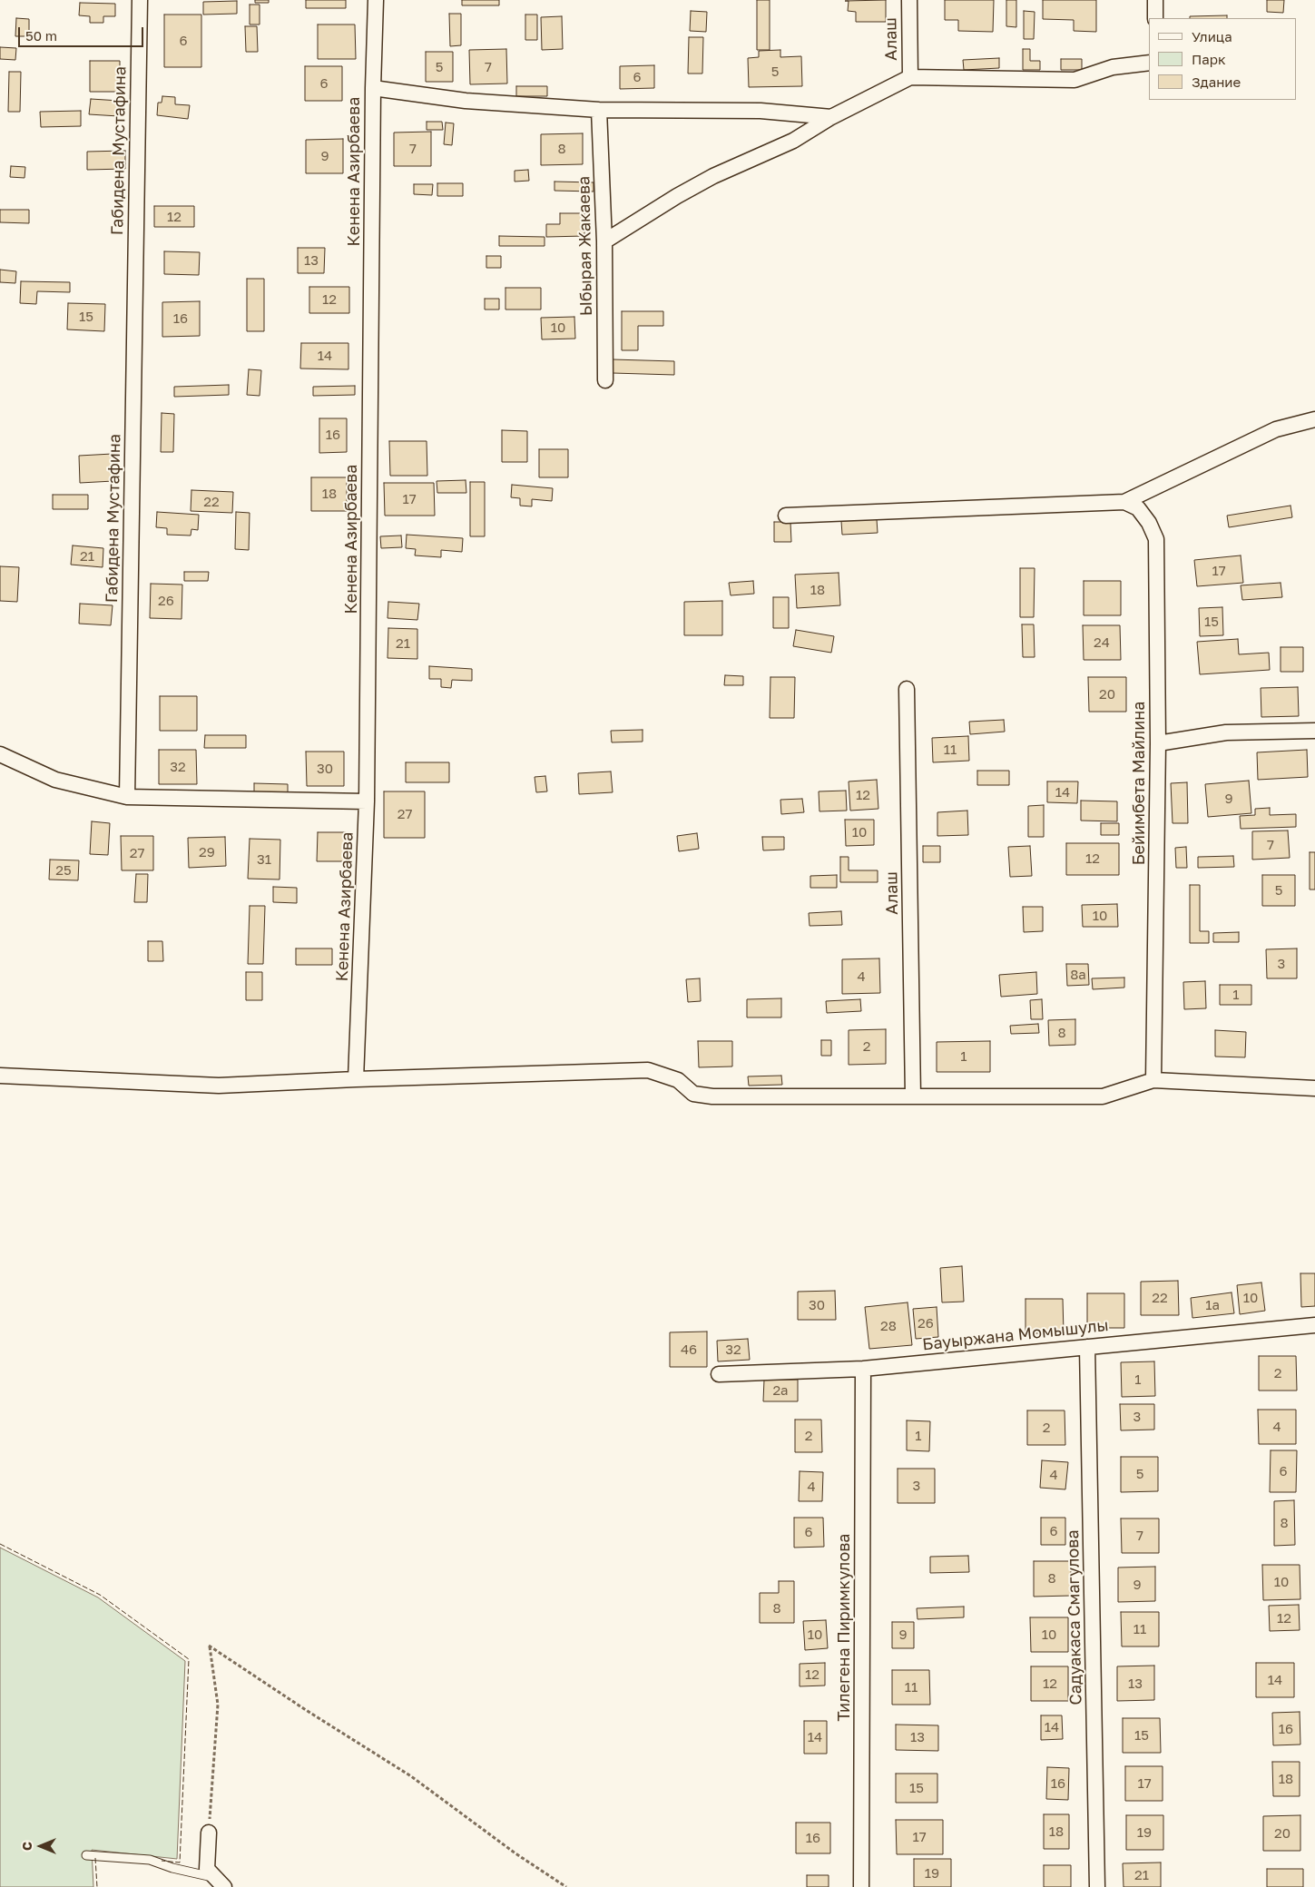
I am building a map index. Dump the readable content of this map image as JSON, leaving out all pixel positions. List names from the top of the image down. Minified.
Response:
{"streets":{"street":["Алаш","Габидена Мустафина","Кенена Азирбаева","Ыбырая Жакаева","Бейимбета Майлина","Бауыржана Момышулы","Садуакаса Смагулова","Тилегена Пиримкулова"]},"crossings":[["Бауыржана Момышулы","Садуакаса Смагулова"],["Бауыржана Момышулы","Тилегена Пиримкулова"]],"house_numbers":["6","5","7","5","6","6","7","8","9","12","13","12","15","16","10","14","16","18","17","22","21","17","18","26","15","24","21","20","11","32","30","14","12","9","27","10","7","29","27","12","31","25","5","10","3","8а","4","1","8","2","1","22","10","30","1а","26","28","46","32","2","1","2а","3","4","2","2","1","6","5","4","3","4","8","6","6","7","8","10","9","8","12","11","10","9","10","12","14","12","13","11","14","16","15","14","13","18","16","17","15","18","19","20","17","16","19","21"],"legend":["Улица","Парк","Здание"],"scale_bar":"50 m","north":"left"}
